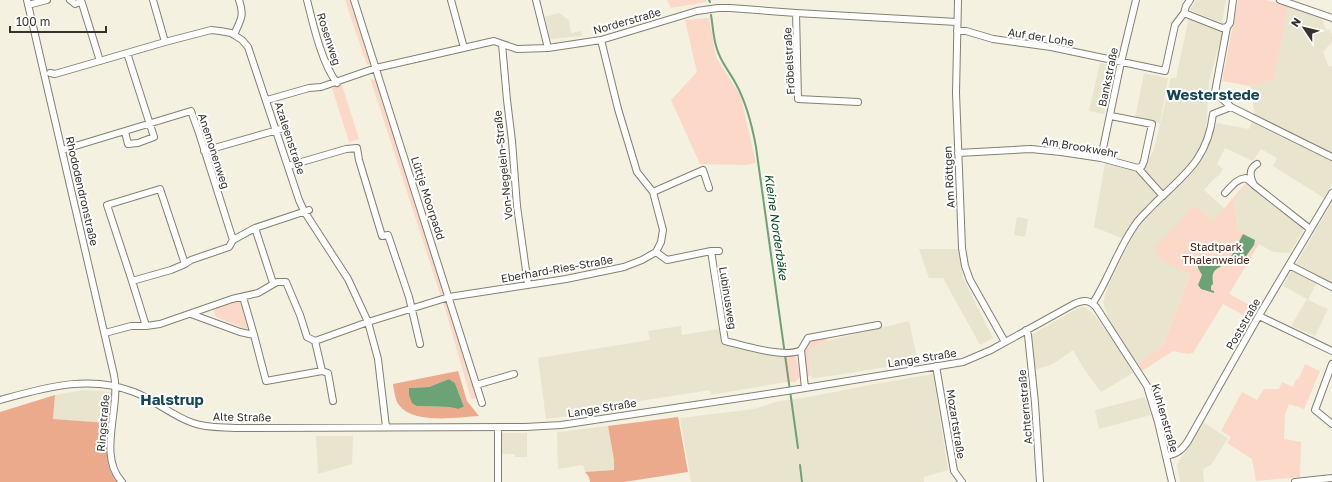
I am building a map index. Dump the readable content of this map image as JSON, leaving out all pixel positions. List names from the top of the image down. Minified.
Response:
{"streets":{"street":["Norderstraße","Auf der Lohe","Rosenweg","Fröbelstraße","Bankstraße","Azaleenstraße","Am Brookwehr","Anemonenweg","Von-Negelein-Straße","Am Röttgen","Rhododendronstraße","Lüttje Moorpadd","Eberhard-Ries-Straße","Lubinusweg","Poststraße","Lange Straße","Achternstraße","Alte Straße","Kuhlenstraße","Ringstraße","Mozartstraße"]},"crossings":[["Norderstraße","Rosenweg"],["Norderstraße","Fröbelstraße"],["Norderstraße","Azaleenstraße"],["Norderstraße","Von-Negelein-Straße"],["Norderstraße","Am Röttgen"],["Norderstraße","Lüttje Moorpadd"],["Auf der Lohe","Bankstraße"],["Auf der Lohe","Am Röttgen"],["Bankstraße","Am Brookwehr"],["Azaleenstraße","Eberhard-Ries-Straße"],["Azaleenstraße","Alte Straße"],["Am Brookwehr","Am Röttgen"],["Von-Negelein-Straße","Eberhard-Ries-Straße"],["Am Röttgen","Lange Straße"],["Rhododendronstraße","Alte Straße"],["Rhododendronstraße","Ringstraße"],["Lüttje Moorpadd","Eberhard-Ries-Straße"],["Eberhard-Ries-Straße","Lubinusweg"],["Poststraße","Kuhlenstraße"],["Lange Straße","Achternstraße"],["Lange Straße","Alte Straße"],["Lange Straße","Kuhlenstraße"],["Lange Straße","Mozartstraße"],["Alte Straße","Ringstraße"]],"districts":["Westerstede","Halstrup"],"water":["Kleine Norderbäke"],"parks":["Stadtpark Thalenweide"],"scale_bar":"100 m","north":"top left"}
